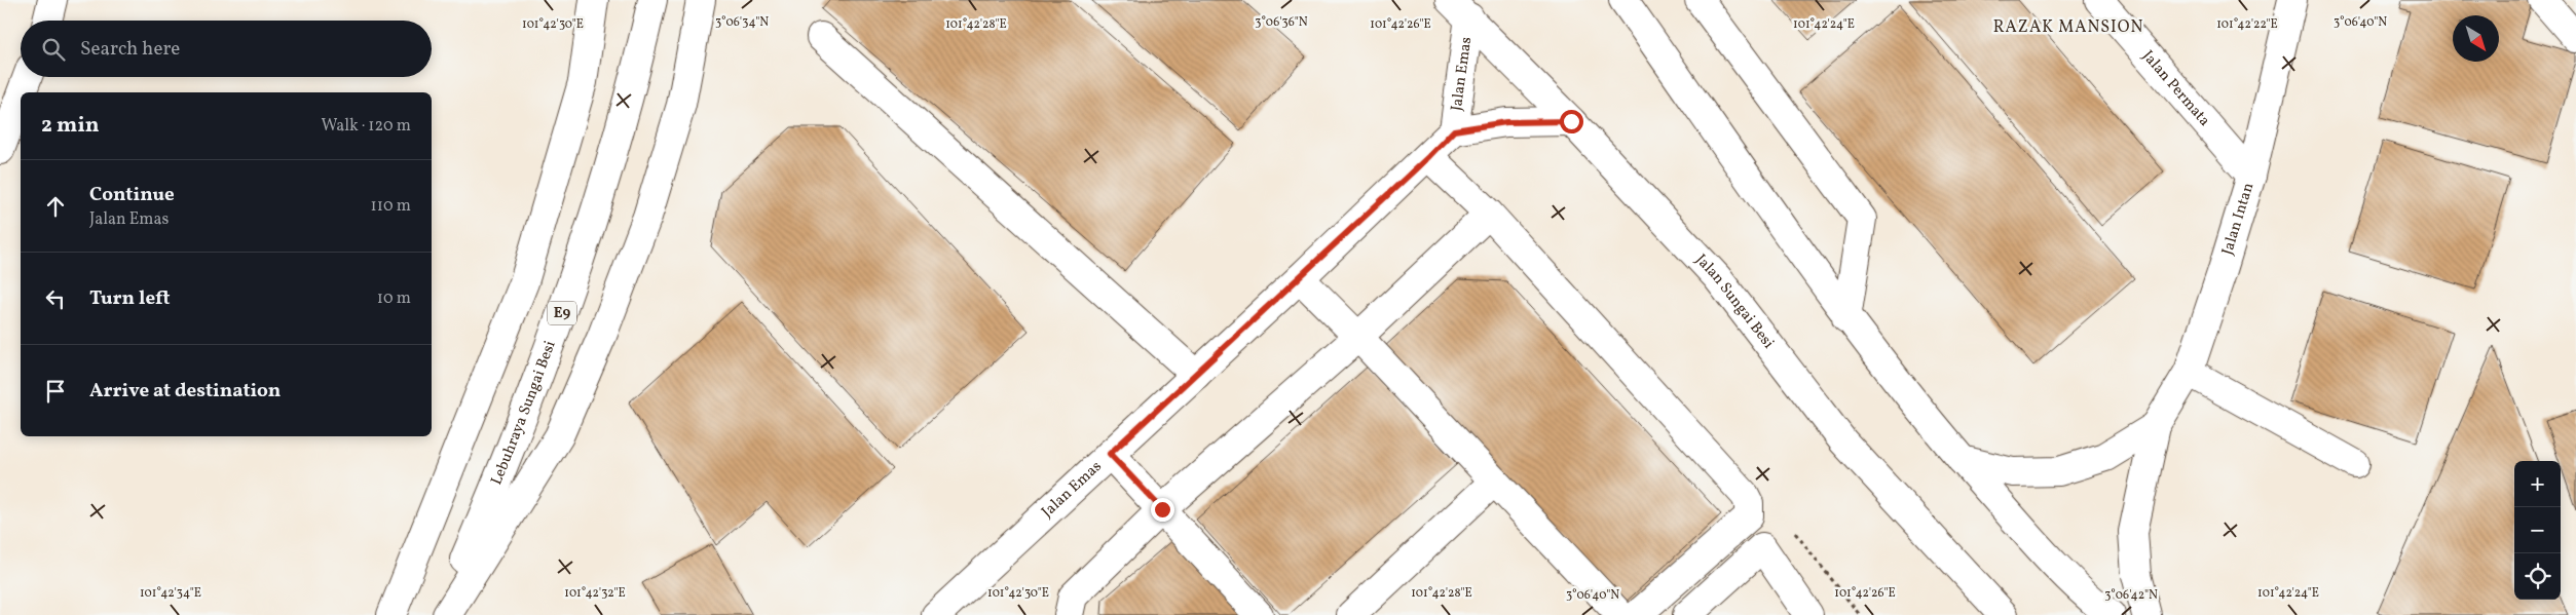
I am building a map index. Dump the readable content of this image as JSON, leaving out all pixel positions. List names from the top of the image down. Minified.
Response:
{"streets":{"main road":["Jalan Emas","Jalan Permata","Jalan Intan","Jalan Sungai Besi","E9","Lebuhraya Sungai Besi"]},"crossings":[["Jalan Emas","Jalan Sungai Besi"],["Jalan Permata","Jalan Intan"]],"districts":["RAZAK MANSION"],"north":"bottom right","page":{"search":"Search here","heading":["2 min","Walk · 120 m"],"list":[["Continue","Jalan Emas","110 m"],["Turn left","10 m"],"Arrive at destination"],"map_buttons":["+","−"]},"coordinates":["3°06'34\"N","3°06'36\"N","3°06'40\"N","101°42'30\"E","101°42'28\"E","101°42'24\"E","101°42'22\"E","101°42'26\"E","101°42'34\"E","101°42'32\"E","3°06'42\"N"]}
